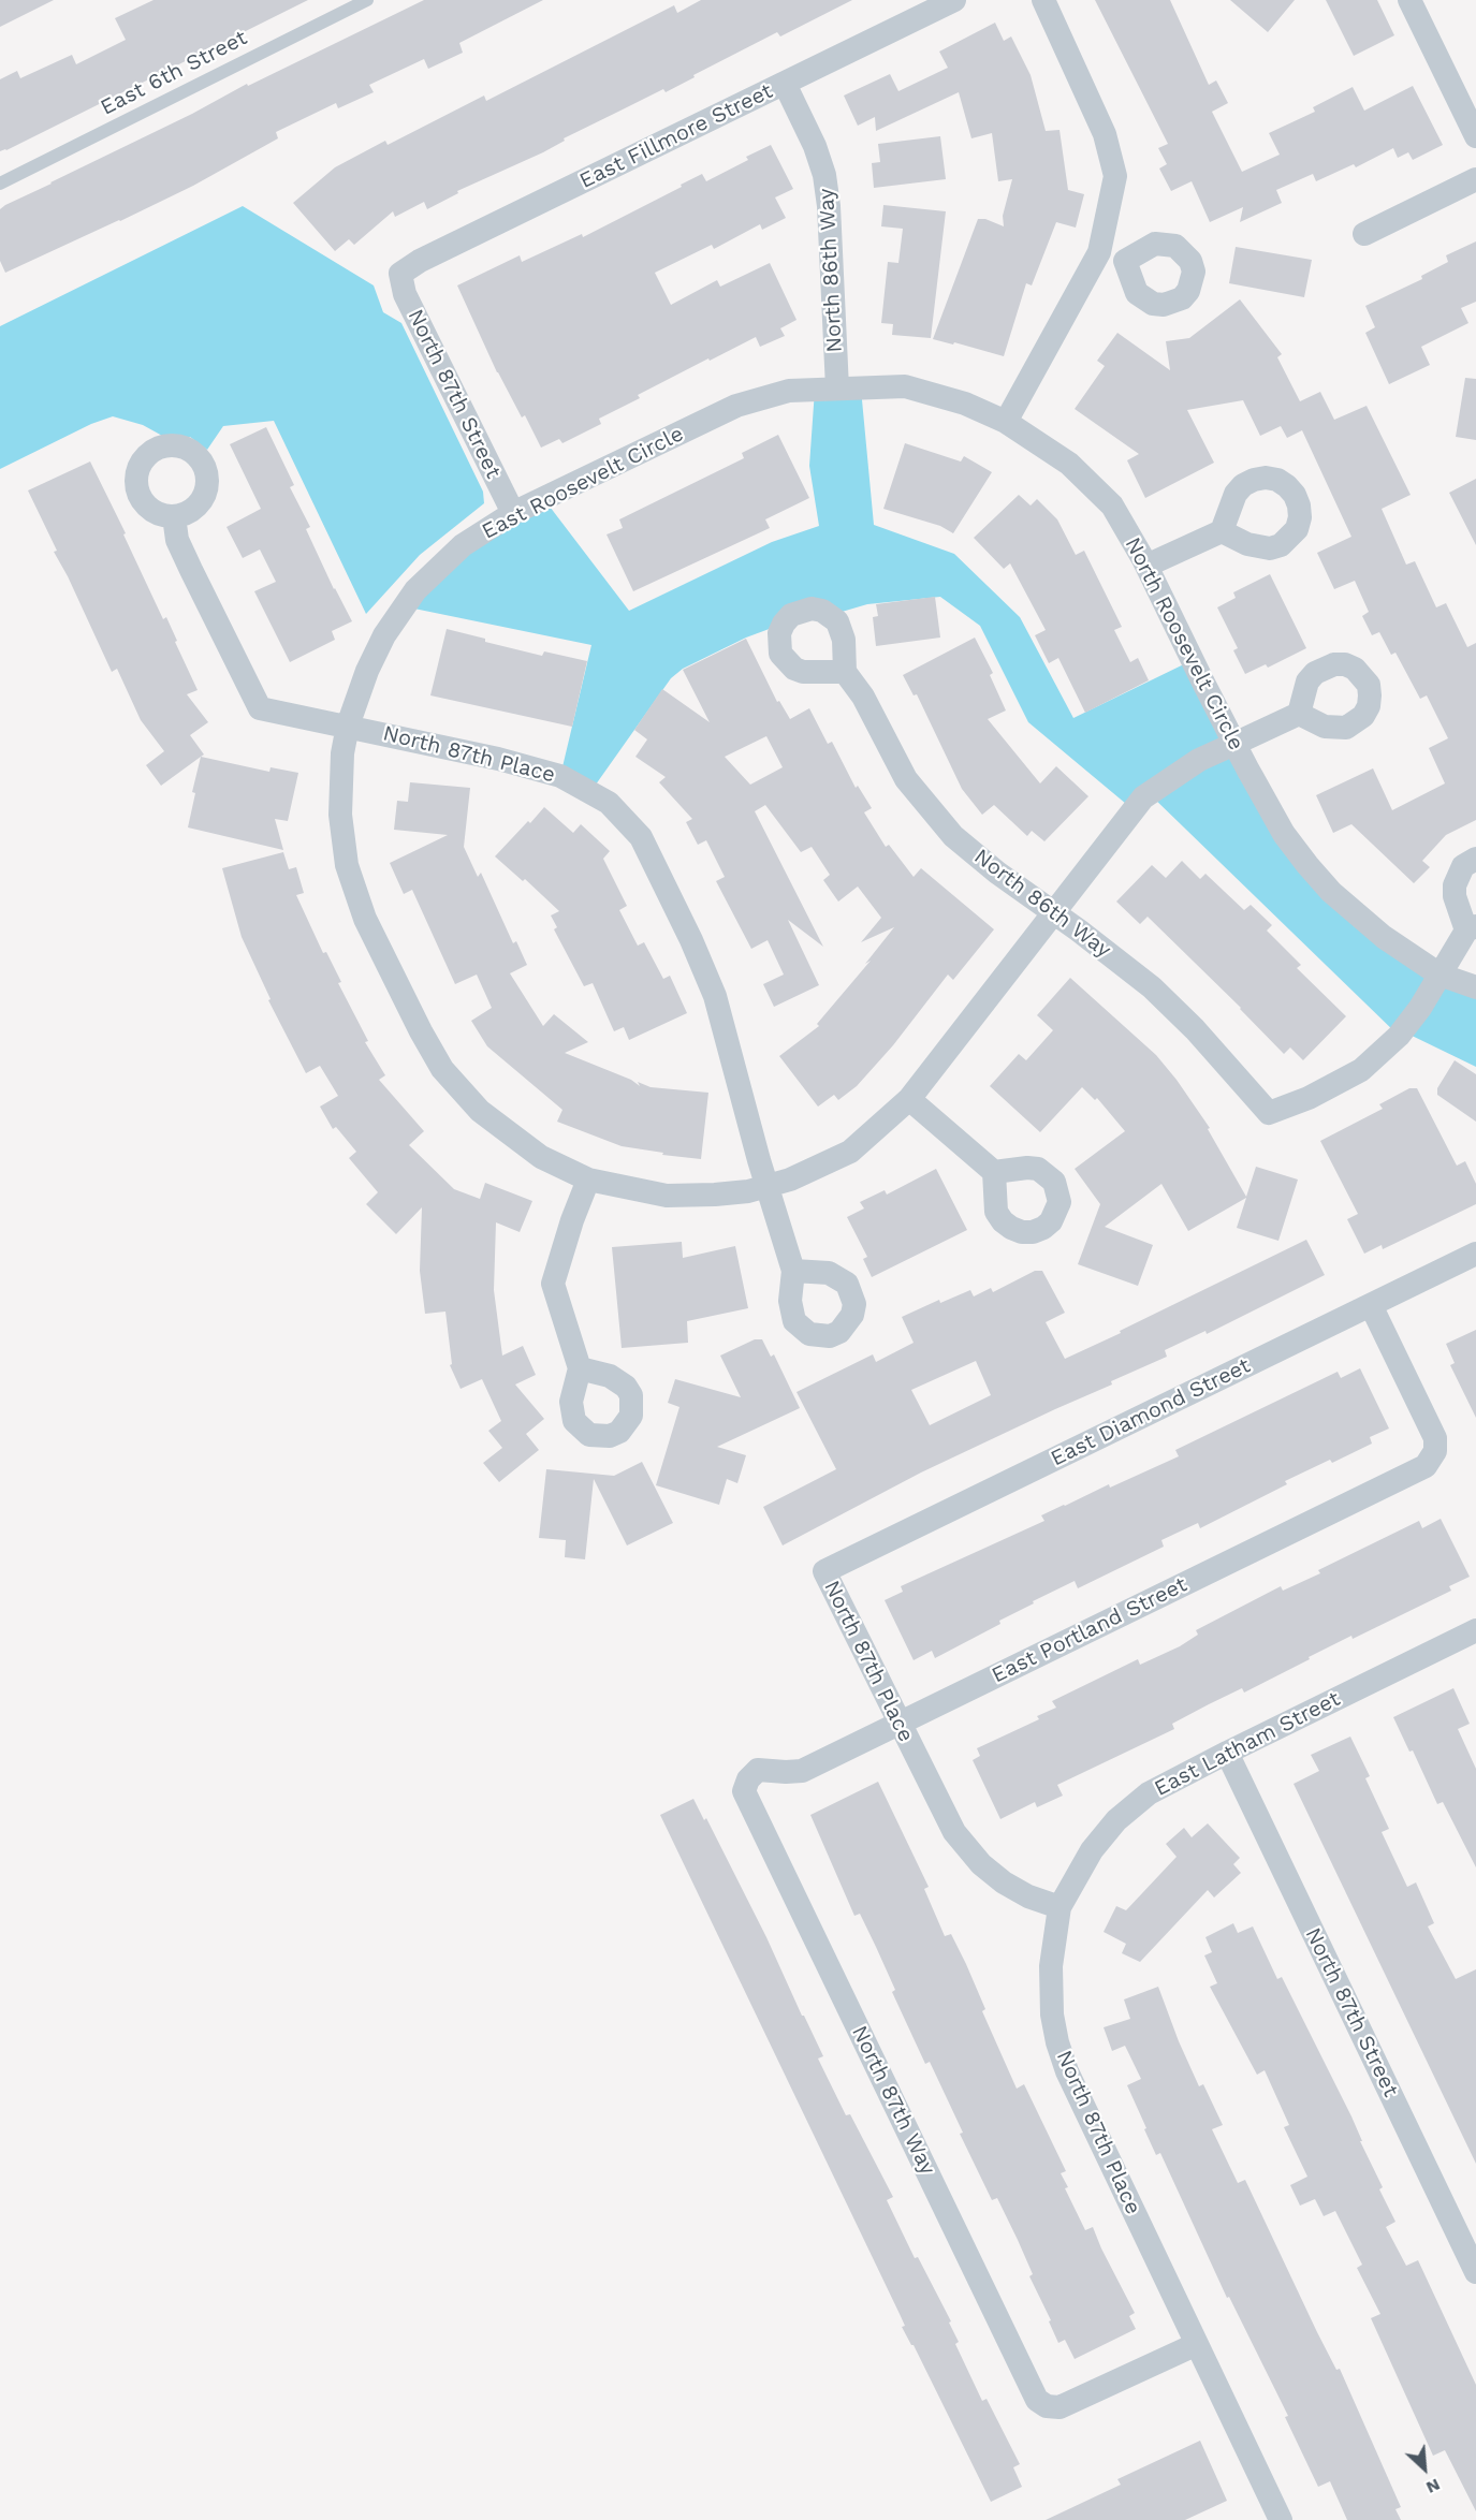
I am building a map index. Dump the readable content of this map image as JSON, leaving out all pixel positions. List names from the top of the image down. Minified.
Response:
{"streets":{"street":["East Fillmore Street","North 86th Way","North 87th Street","East Roosevelt Circle","North Roosevelt Circle","North 87th Place","East Diamond Street","East Portland Street","East Latham Street","North 87th Way"],"lane":["East 6th Street"]},"crossings":[["East Fillmore Street","North 86th Way"],["East Fillmore Street","North 87th Street"],["North 86th Way","East Roosevelt Circle"],["North 86th Way","North Roosevelt Circle"],["North 87th Street","East Roosevelt Circle"],["North 87th Street","East Latham Street"],["East Roosevelt Circle","North Roosevelt Circle"],["East Roosevelt Circle","North 87th Place"],["North 87th Place","East Diamond Street"],["North 87th Place","East Portland Street"],["North 87th Place","East Latham Street"],["North 87th Place","North 87th Way"],["East Diamond Street","East Portland Street"],["East Portland Street","North 87th Way"]],"north":"bottom right"}
